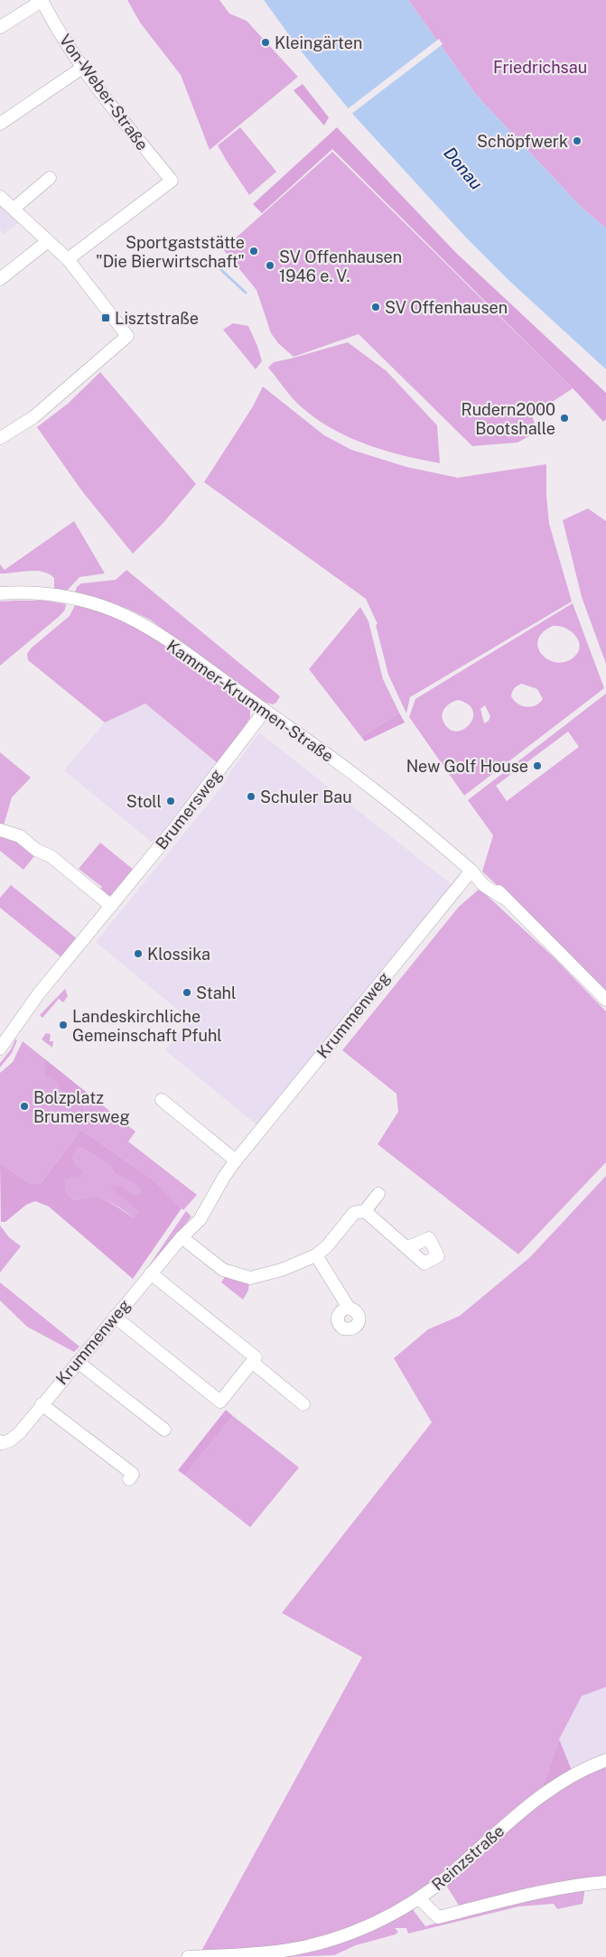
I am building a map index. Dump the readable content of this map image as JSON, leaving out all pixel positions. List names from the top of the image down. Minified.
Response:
{"streets":{"street":["Von-Weber-Straße","Kammer-Krummen-Straße","Brumersweg","Krummenweg","Reinzstraße"]},"crossings":[["Kammer-Krummen-Straße","Brumersweg"],["Kammer-Krummen-Straße","Krummenweg"]],"water":["Donau"],"parks":["Friedrichsau"],"places":{"other":["Kleingärten","Schöpfwerk","Sportgaststätte \"Die Bierwirtschaft\"","SV Offenhausen 1946 e. V.","SV Offenhausen","Rudern2000 Bootshalle","New Golf House","Schuler Bau","Stoll","Klossika","Stahl","Landeskirchliche Gemeinschaft Pfuhl","Bolzplatz Brumersweg"],"transit":["Lisztstraße"]}}
